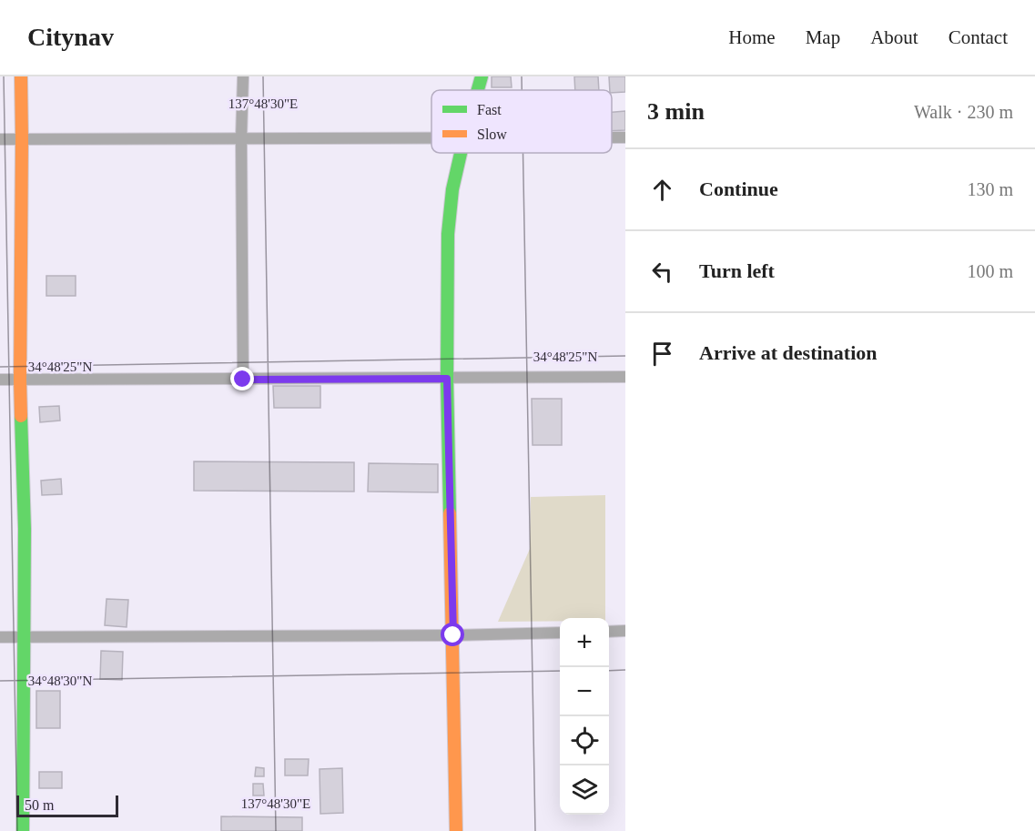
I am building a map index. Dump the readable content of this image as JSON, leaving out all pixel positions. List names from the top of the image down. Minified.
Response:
{"legend":["Fast","Slow"],"scale_bar":"50 m","page":{"header":"Citynav","nav":["Home","Map","About","Contact"],"heading":["3 min","Walk · 230 m"],"list":[["Continue","130 m"],["Turn left","100 m"],"Arrive at destination"],"map_buttons":["+","−"],"scale":"50 m"},"coordinates":["137°48'30\"E","34°48'25\"N","34°48'30\"N"]}
